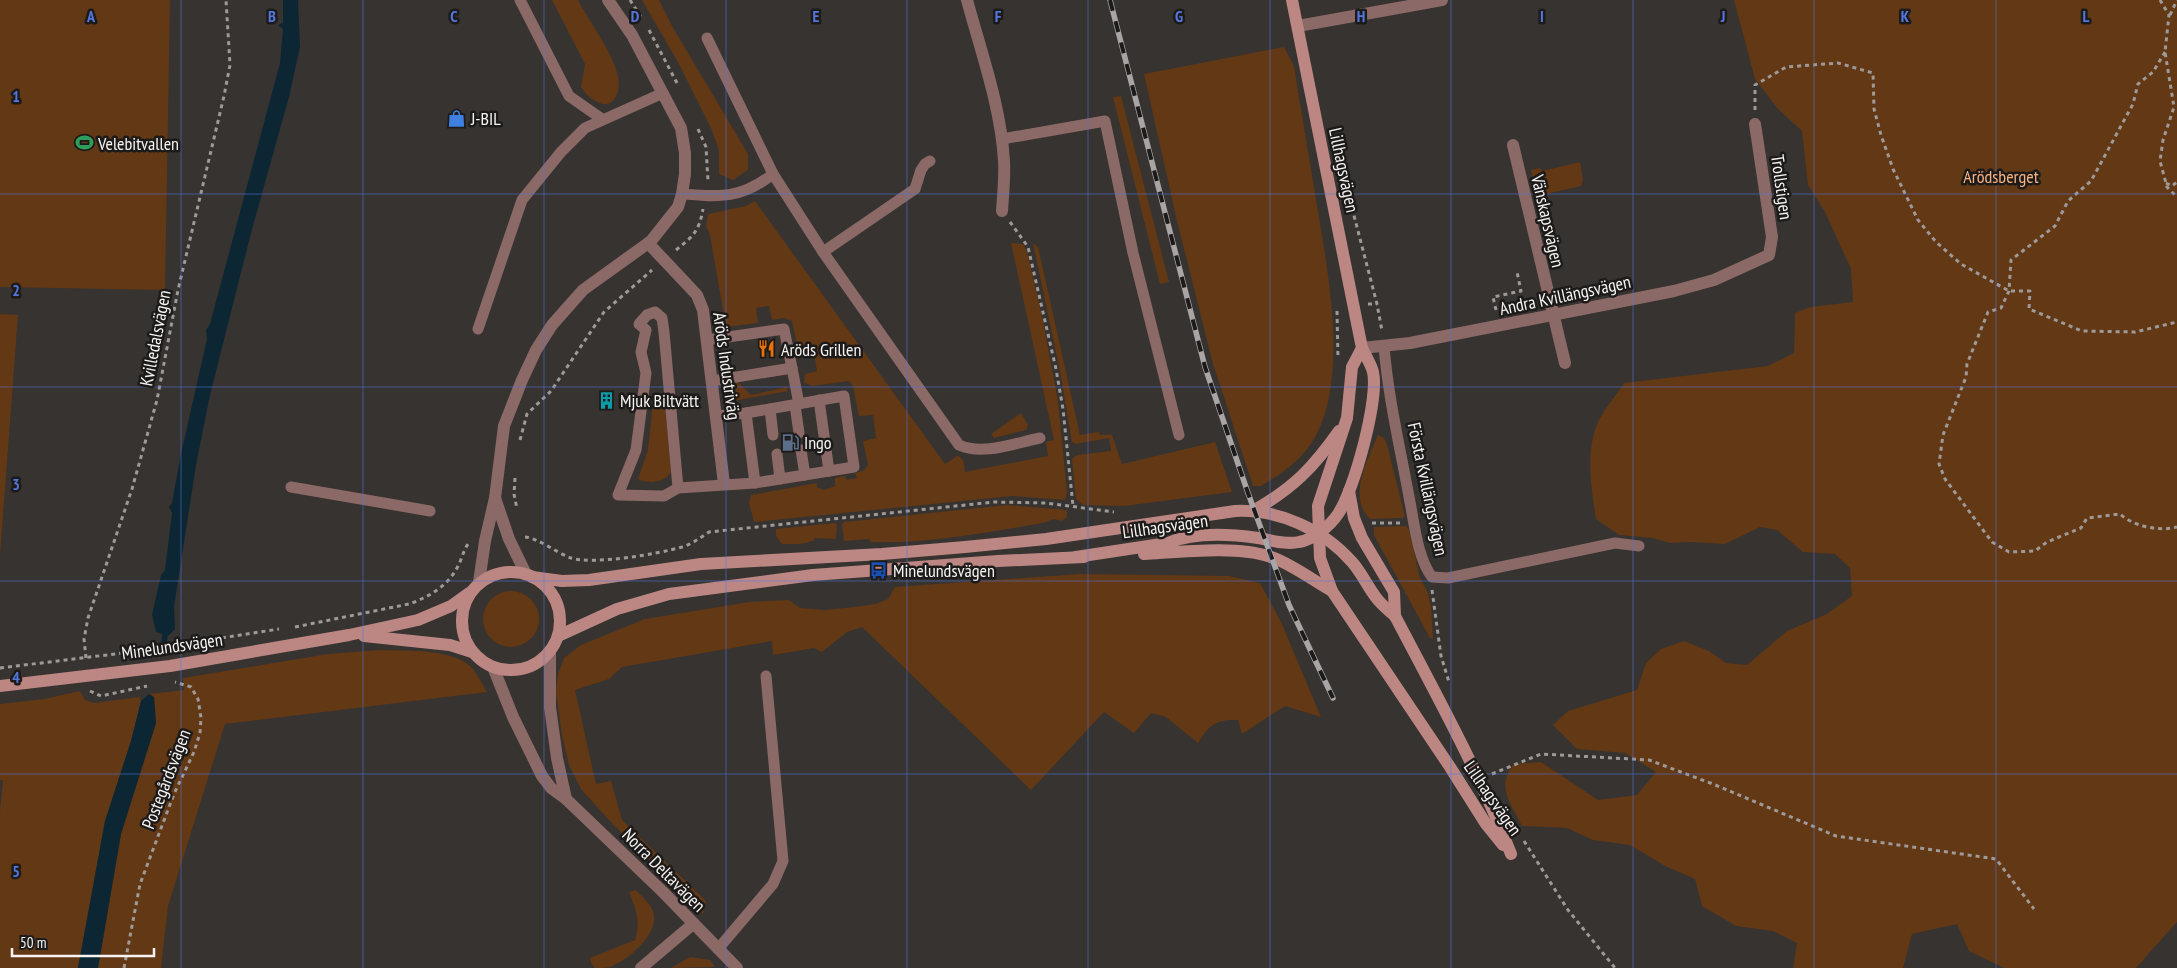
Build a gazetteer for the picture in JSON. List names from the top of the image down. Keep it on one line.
{"streets":{"main road":["Lillhagsvägen","Minelundsvägen"],"street":["Trollstigen","Vänskapsvägen","Andra Kvillängsvägen","Aröds Industriväg","Norra Deltavägen"],"lane":["Första Kvillängsvägen"],"path":["Kvilledalsvägen","Postegårdsvägen"]},"crossings":[["Lillhagsvägen","Andra Kvillängsvägen"],["Lillhagsvägen","Minelundsvägen"],["Trollstigen","Andra Kvillängsvägen"],["Vänskapsvägen","Andra Kvillängsvägen"],["Andra Kvillängsvägen","Första Kvillängsvägen"],["Kvilledalsvägen","Minelundsvägen"],["Minelundsvägen","Norra Deltavägen"]],"parks":["Arödsberget"],"places":{"shop":["J-BIL"],"sports":["Velebitvallen"],"restaurant":["Aröds Grillen"],"building":["Mjuk Biltvätt"],"fuel station":["Ingo"],"bus stop":["Minelundsvägen"]},"scale_bar":"50 m","grid":{"columns":["A","B","C","D","E","F","G","H","I","J","K","L"],"rows":["1","2","3","4","5"]}}
